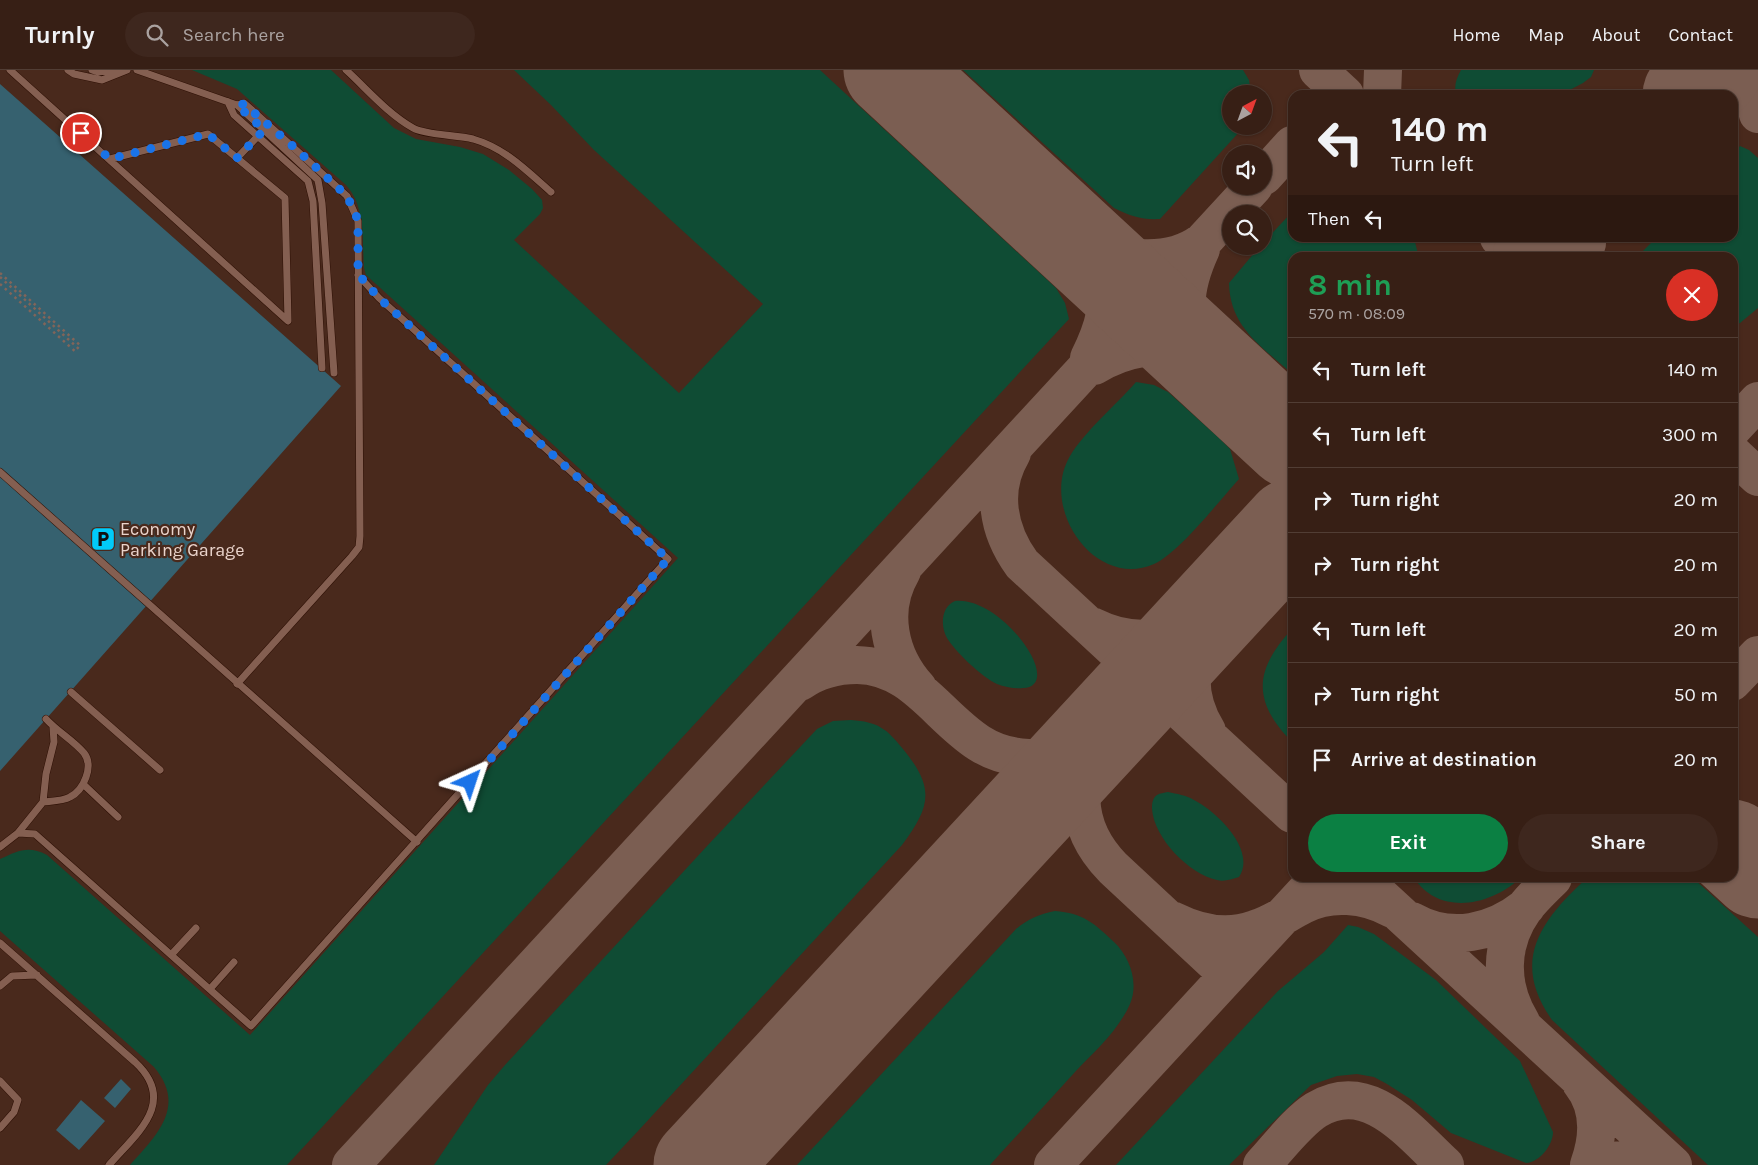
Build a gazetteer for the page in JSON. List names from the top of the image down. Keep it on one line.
{"places":{"parking":["Economy Parking Garage"]},"north":"top right","page":{"header":"Turnly","search":"Search here","nav":["Home","Map","About","Contact"],"turn":["140 m","Turn left"],"then":"Then","heading":["8 min","570 m · 08:09"],"list":[{"name":"Turn left","value":"140 m"},{"name":"Turn left","value":"300 m"},{"name":"Turn right","value":"20 m"},{"name":"Turn right","value":"20 m"},{"name":"Turn left","value":"20 m"},{"name":"Turn right","value":"50 m"},{"name":"Arrive at destination","value":"20 m"}],"buttons":["Exit","Share"]}}
